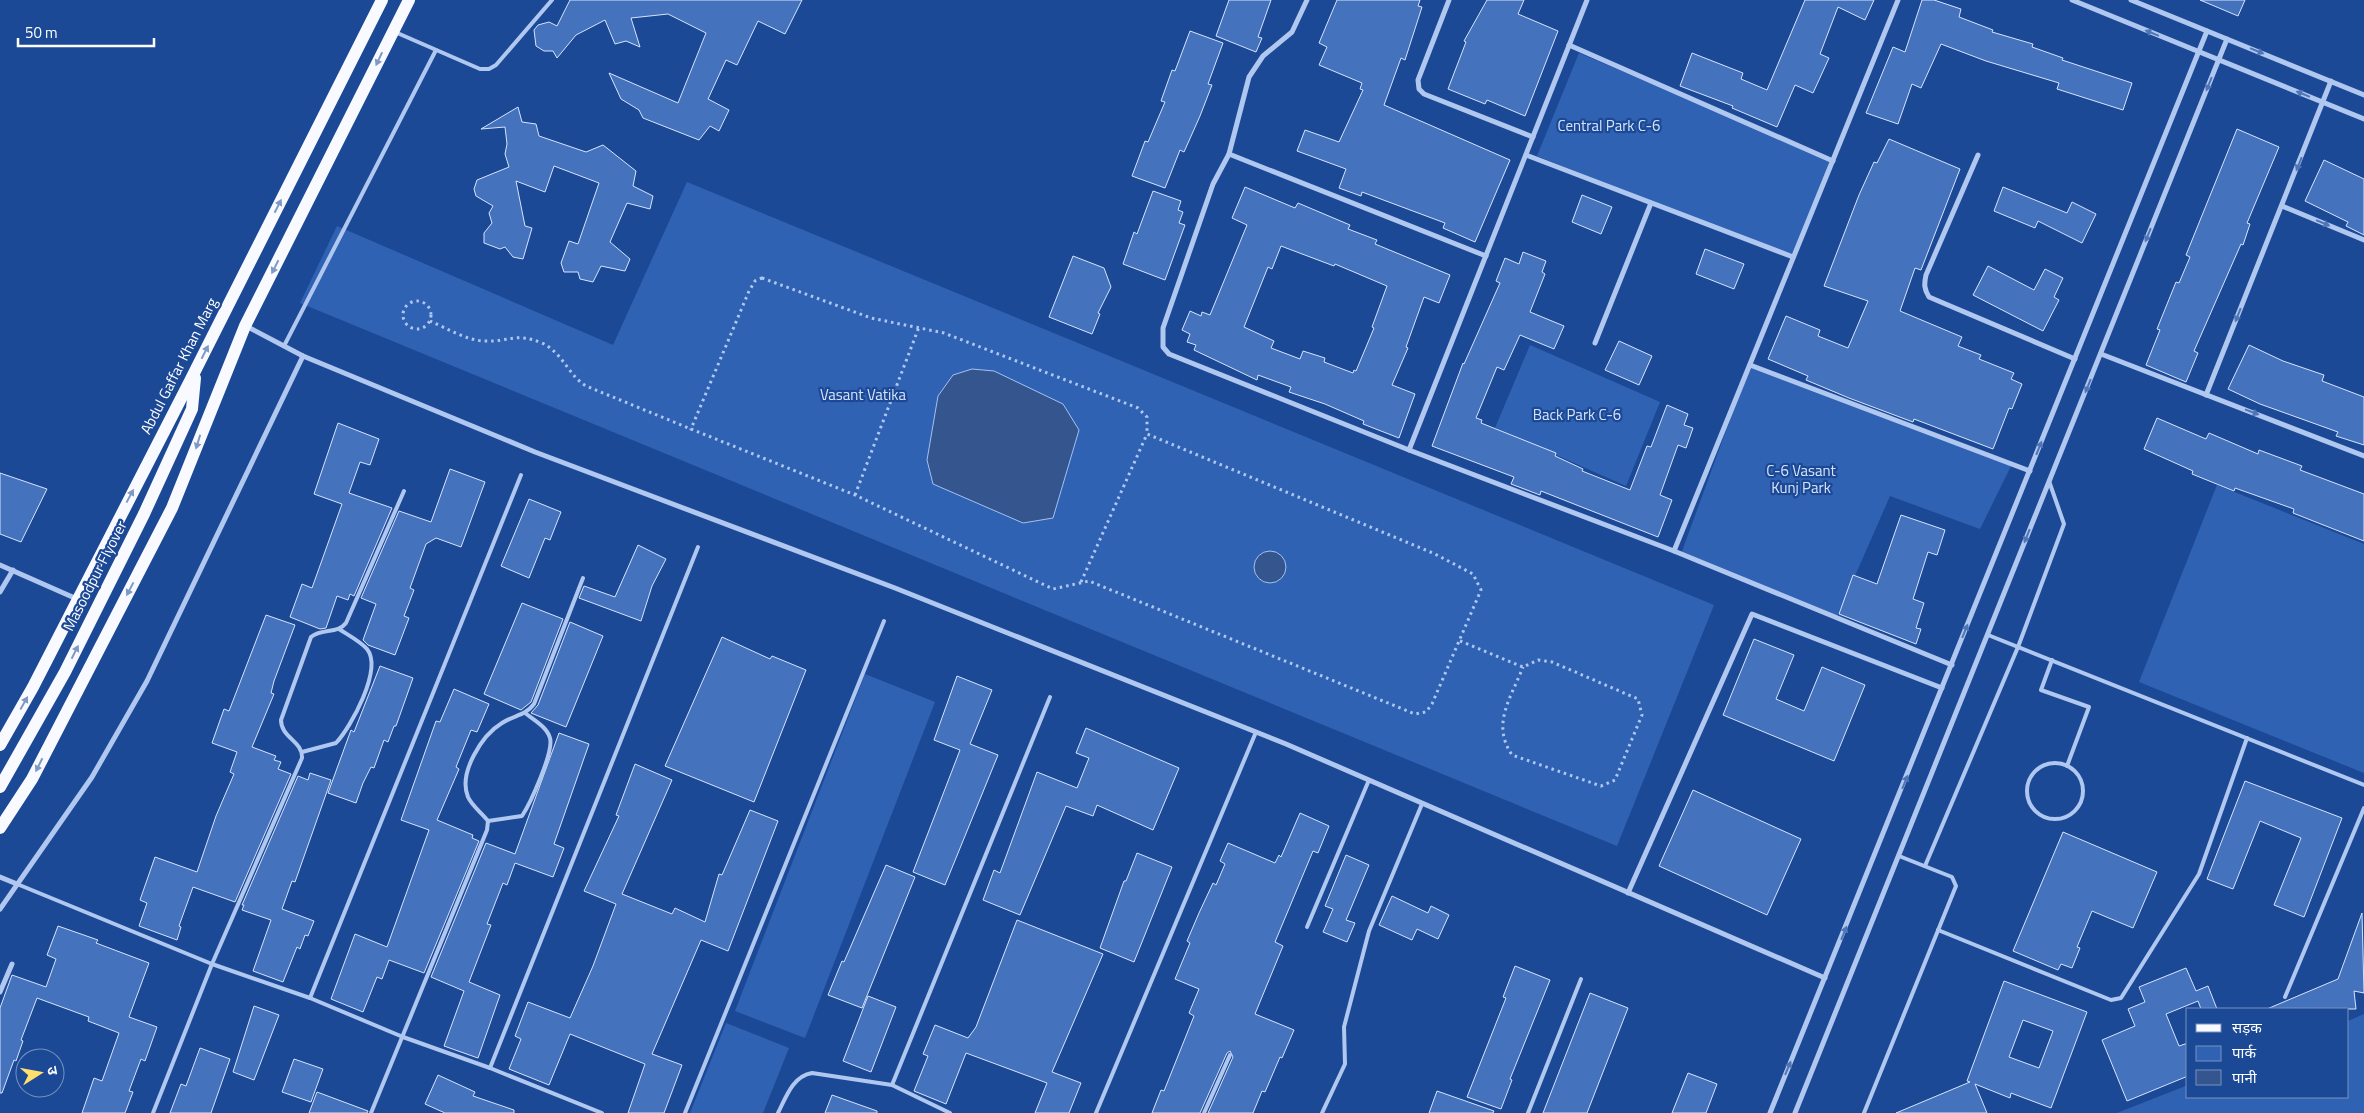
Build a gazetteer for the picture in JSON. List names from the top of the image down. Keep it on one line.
{"streets":{"main road":["Abdul Gaffar Khan Marg","Masoodpur Flyover"]},"crossings":[["Abdul Gaffar Khan Marg","Masoodpur Flyover"]],"parks":["Central Park C-6","Vasant Vatika","Back Park C-6","C-6 Vasant Kunj Park"],"legend":["सड़क","पार्क","पानी"],"scale_bar":"50 m","north":"right"}
